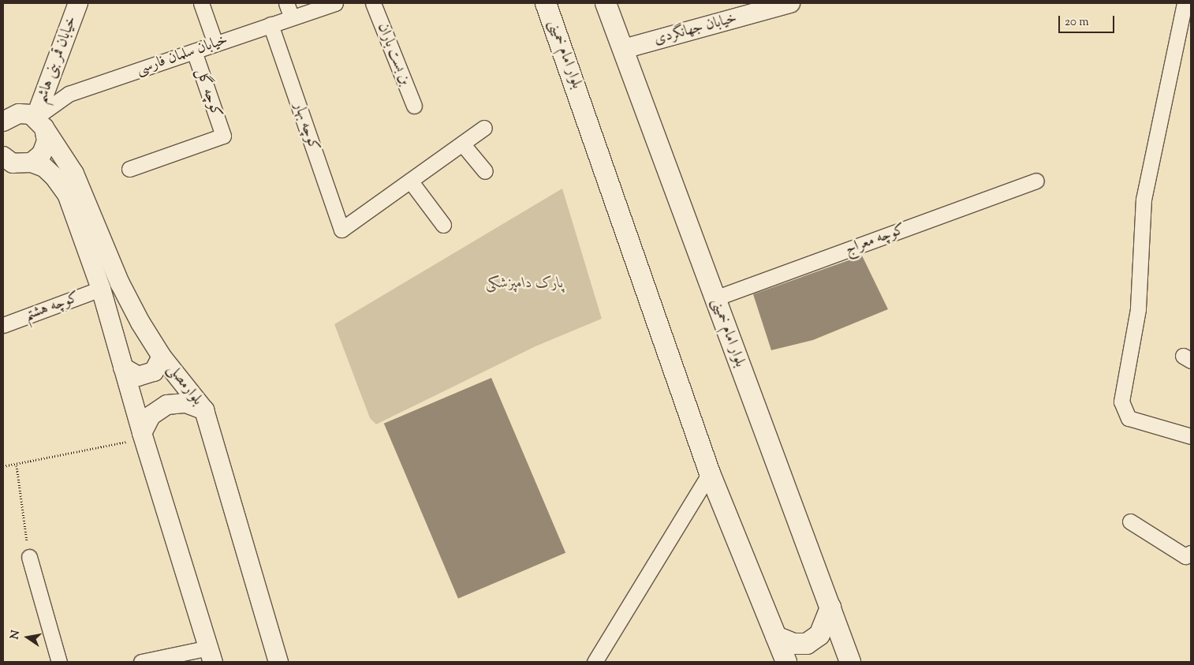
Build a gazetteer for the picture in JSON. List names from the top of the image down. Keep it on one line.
{"streets":{"main road":["بلوار امام خمینی"],"street":["خیابان جهانگردی","بن بست باران","خیابان سلمان فارسی","خیابان قمر بنی هاشم","کوچه گل","کوچه بهار","کوچه معراج","کوچه هشتم","بلوارمصلی"]},"crossings":[["خیابان جهانگردی","بلوار امام خمینی"],["بلوار امام خمینی","کوچه معراج"],["خیابان سلمان فارسی","خیابان قمر بنی هاشم"],["خیابان سلمان فارسی","کوچه گل"],["خیابان سلمان فارسی","کوچه بهار"],["خیابان سلمان فارسی","بلوارمصلی"],["خیابان قمر بنی هاشم","بلوارمصلی"]],"parks":["پارک دامپزشکی"],"scale_bar":"20 m","north":"left"}
